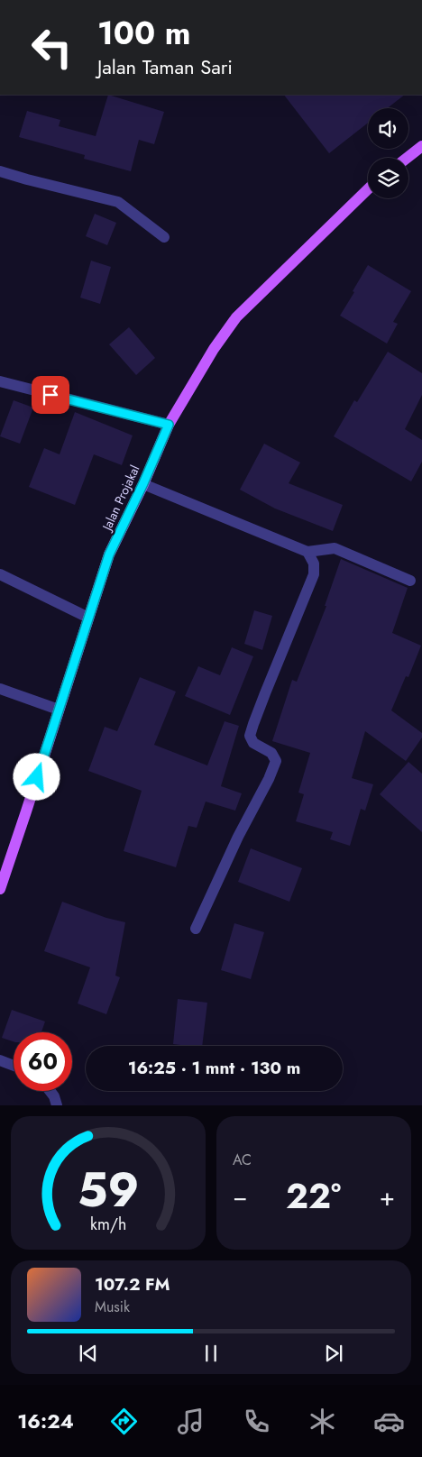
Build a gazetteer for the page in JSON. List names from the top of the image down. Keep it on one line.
{"streets":{"main road":["Jalan Projakal"]},"page":{"turn":["100 m","Jalan Taman Sari"],"limit":"60","trip":"16:25 · 1 mnt · 130 m","tile":"AC","heat":["−","22°","+"],"song":["107.2 FM","Musik"],"tabs":"16:24","gauge":["59","km/h"]}}
